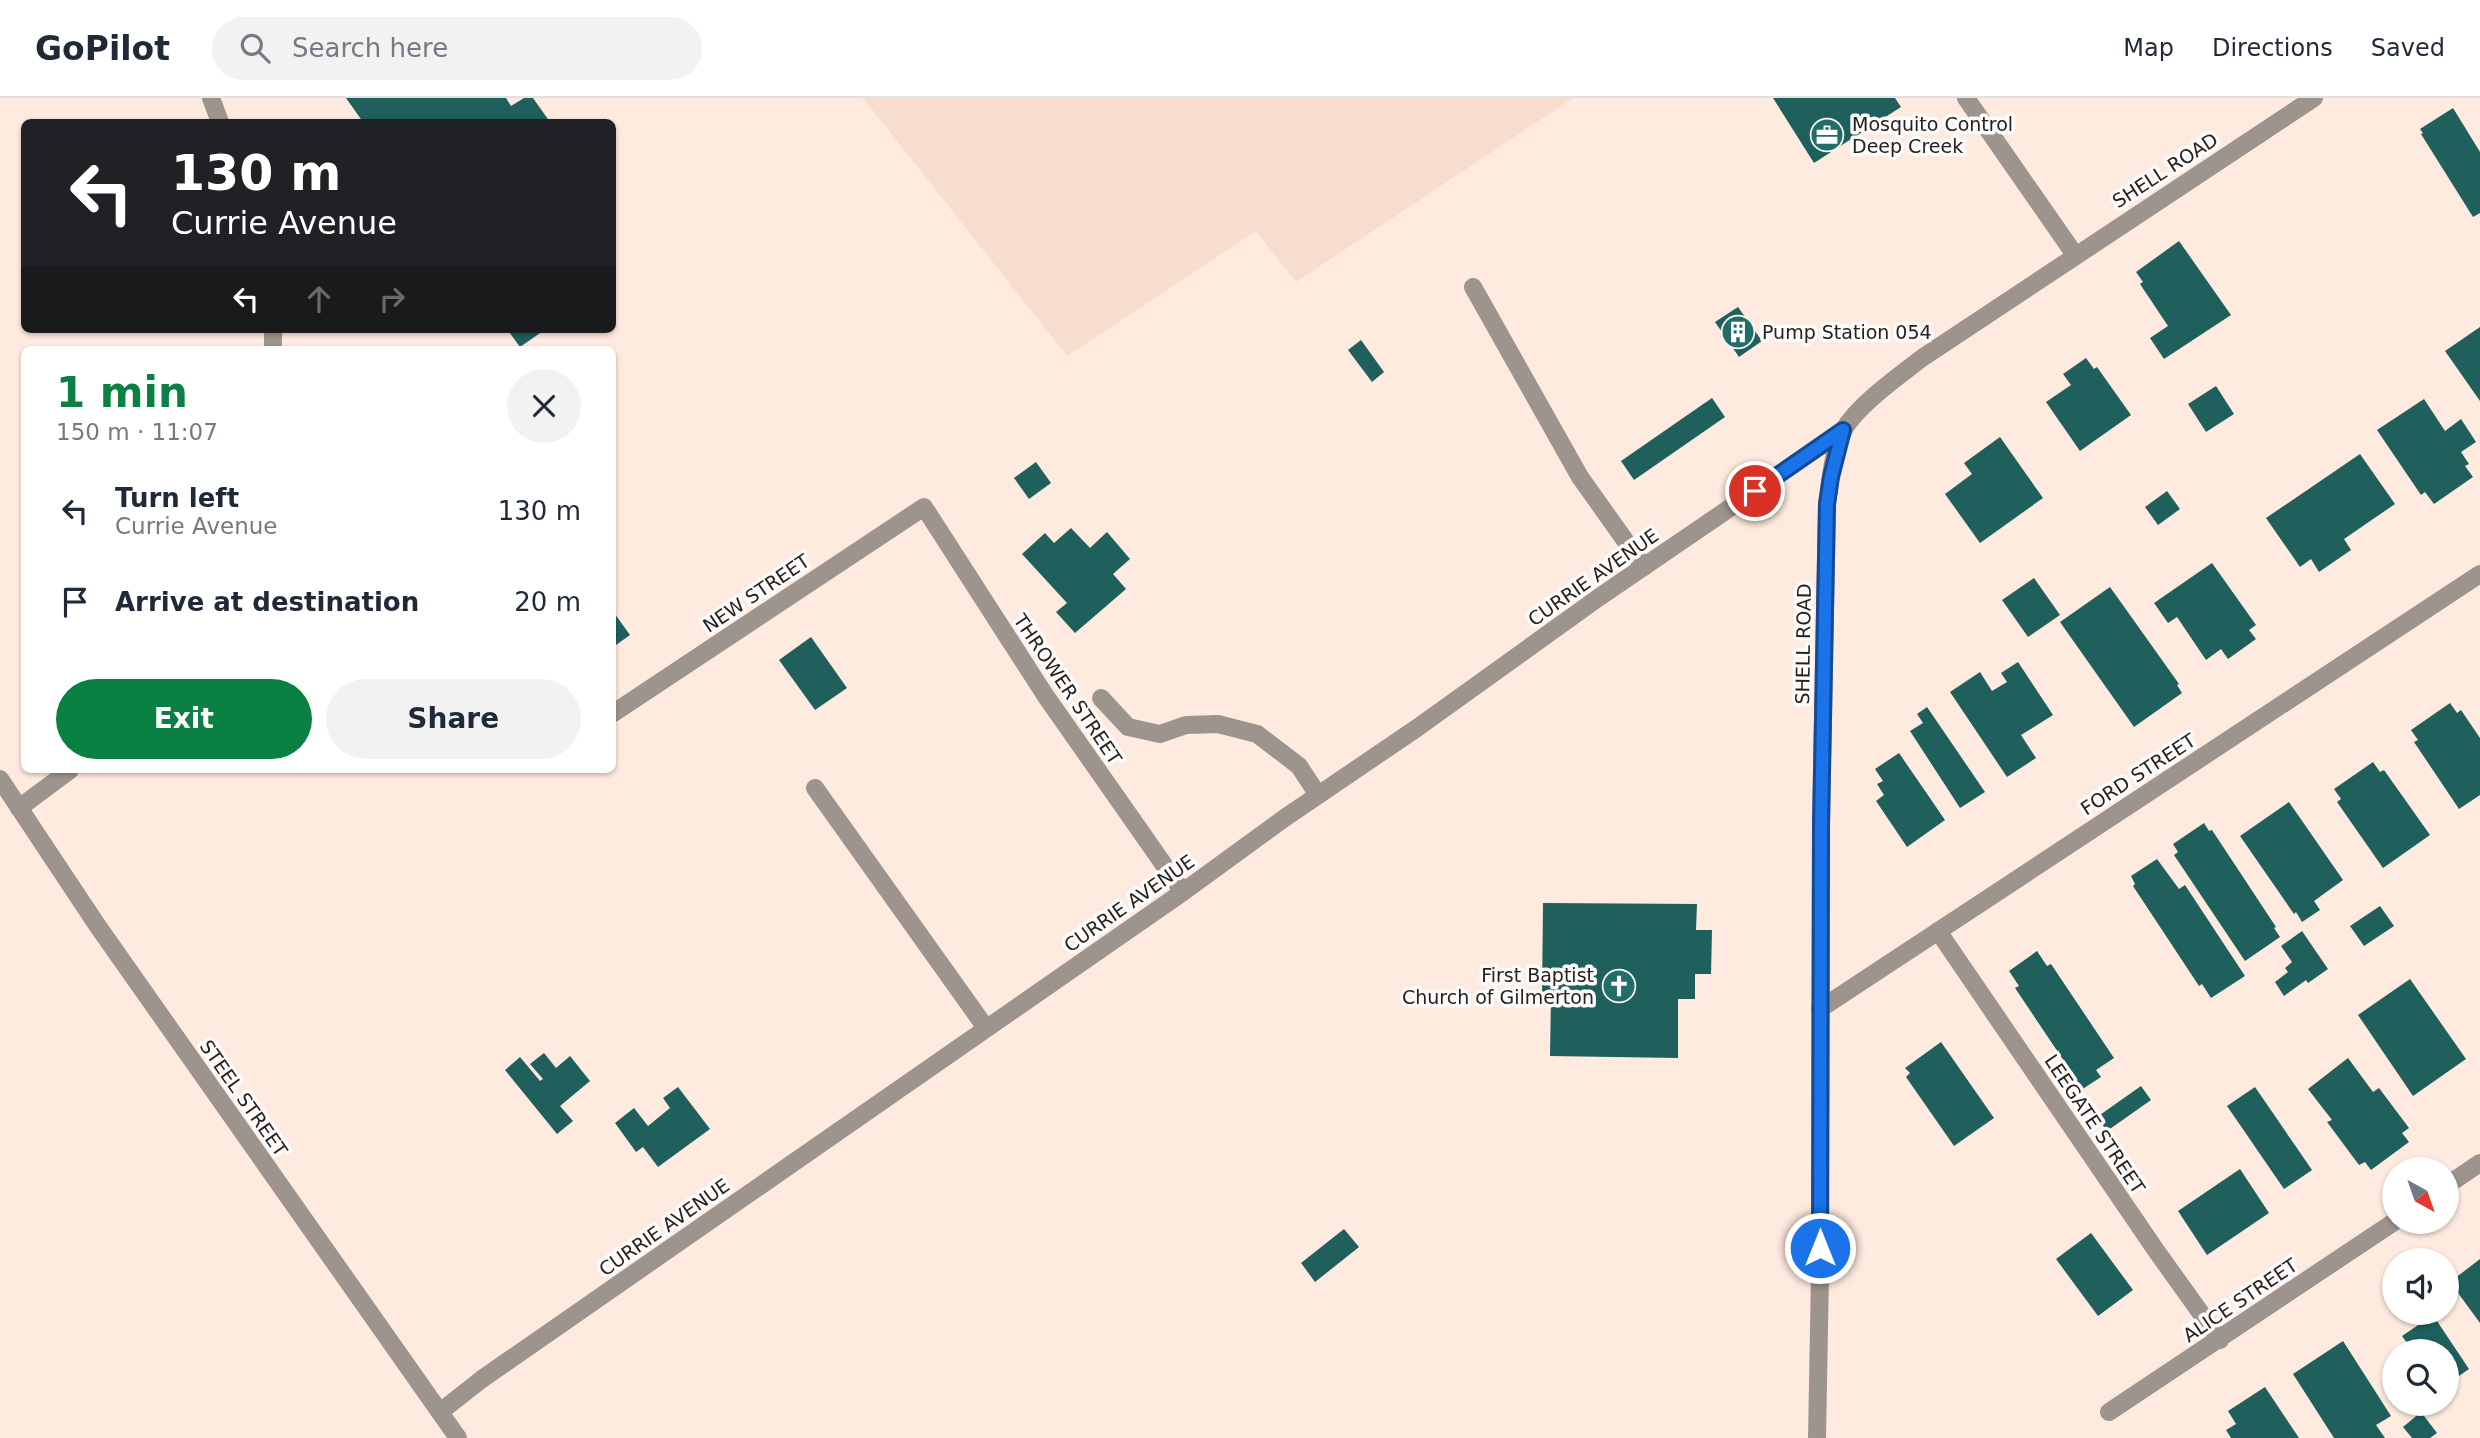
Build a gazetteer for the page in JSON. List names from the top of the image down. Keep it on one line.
{"streets":{"street":["SHELL ROAD","CURRIE AVENUE","NEW STREET","THROWER STREET","FORD STREET","STEEL STREET","LEEGATE STREET","ALICE STREET"]},"crossings":[["SHELL ROAD","CURRIE AVENUE"],["SHELL ROAD","FORD STREET"],["CURRIE AVENUE","THROWER STREET"],["CURRIE AVENUE","STEEL STREET"],["NEW STREET","THROWER STREET"],["FORD STREET","LEEGATE STREET"],["LEEGATE STREET","ALICE STREET"]],"places":{"office":["Mosquito Control Deep Creek"],"building":["Pump Station 054"],"church":["First Baptist Church of Gilmerton"]},"north":"bottom right","page":{"header":"GoPilot","search":"Search here","nav":["Map","Directions","Saved"],"turn":["130 m","Currie Avenue"],"heading":["1 min","150 m · 11:07"],"list":[{"name":"Turn left","note":"Currie Avenue","value":"130 m"},{"name":"Arrive at destination","value":"20 m"}],"buttons":["Exit","Share"]}}
